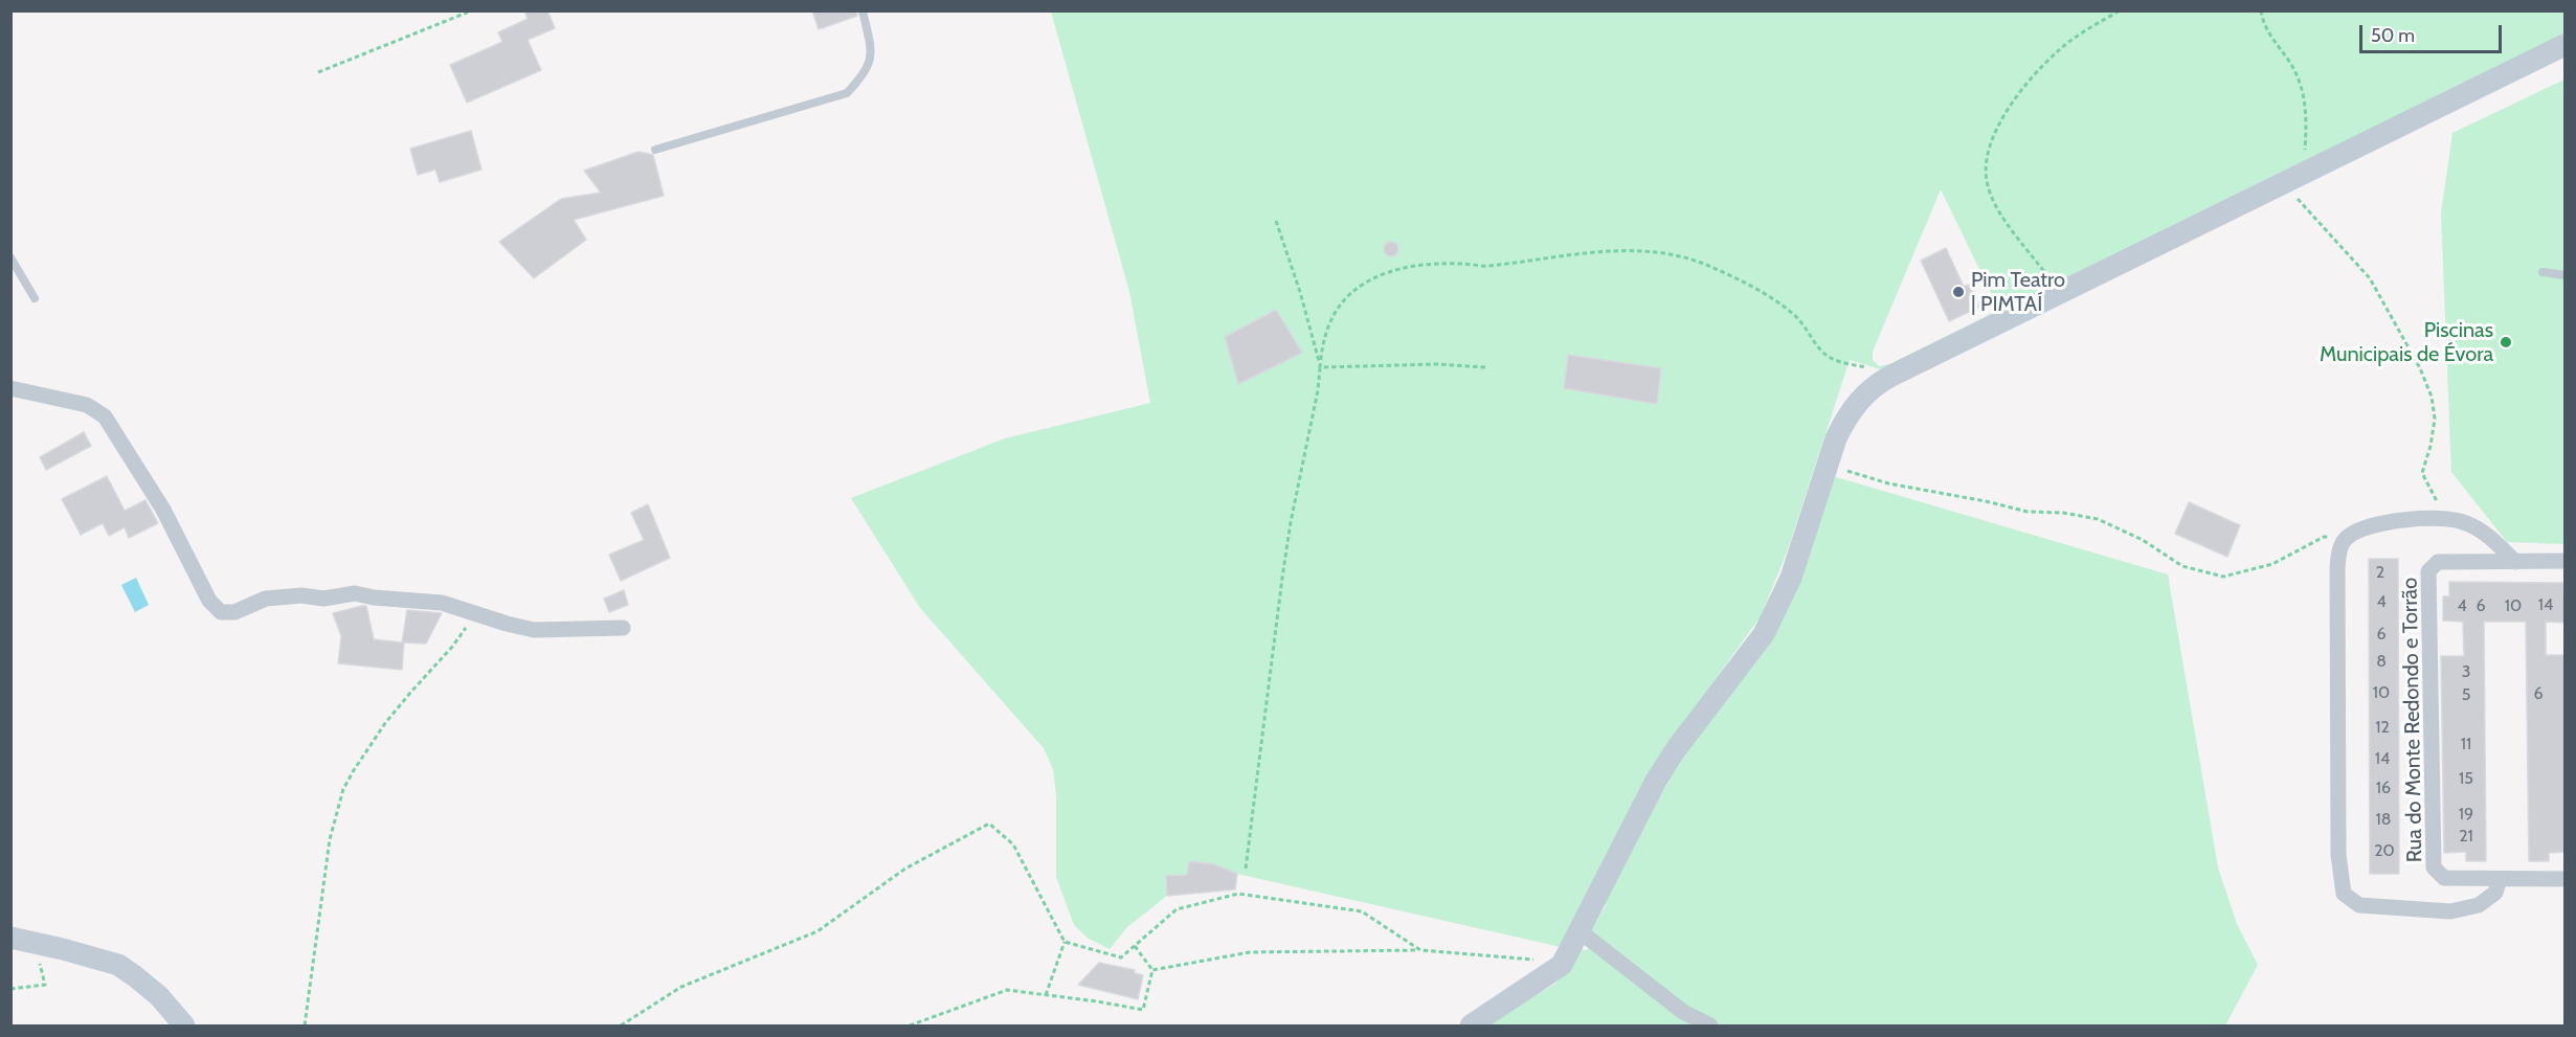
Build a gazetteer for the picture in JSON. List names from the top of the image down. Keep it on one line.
{"streets":{"street":["Rua do Monte Redondo e Torrão"]},"places":["Pim Teatro | PIMTAÍ","Piscinas Municipais de Évora"],"house_numbers":["2","4","14","4","6","10","6","8","3","10","6","5","12","11","14","15","16","19","18","21","20"],"scale_bar":"50 m"}
